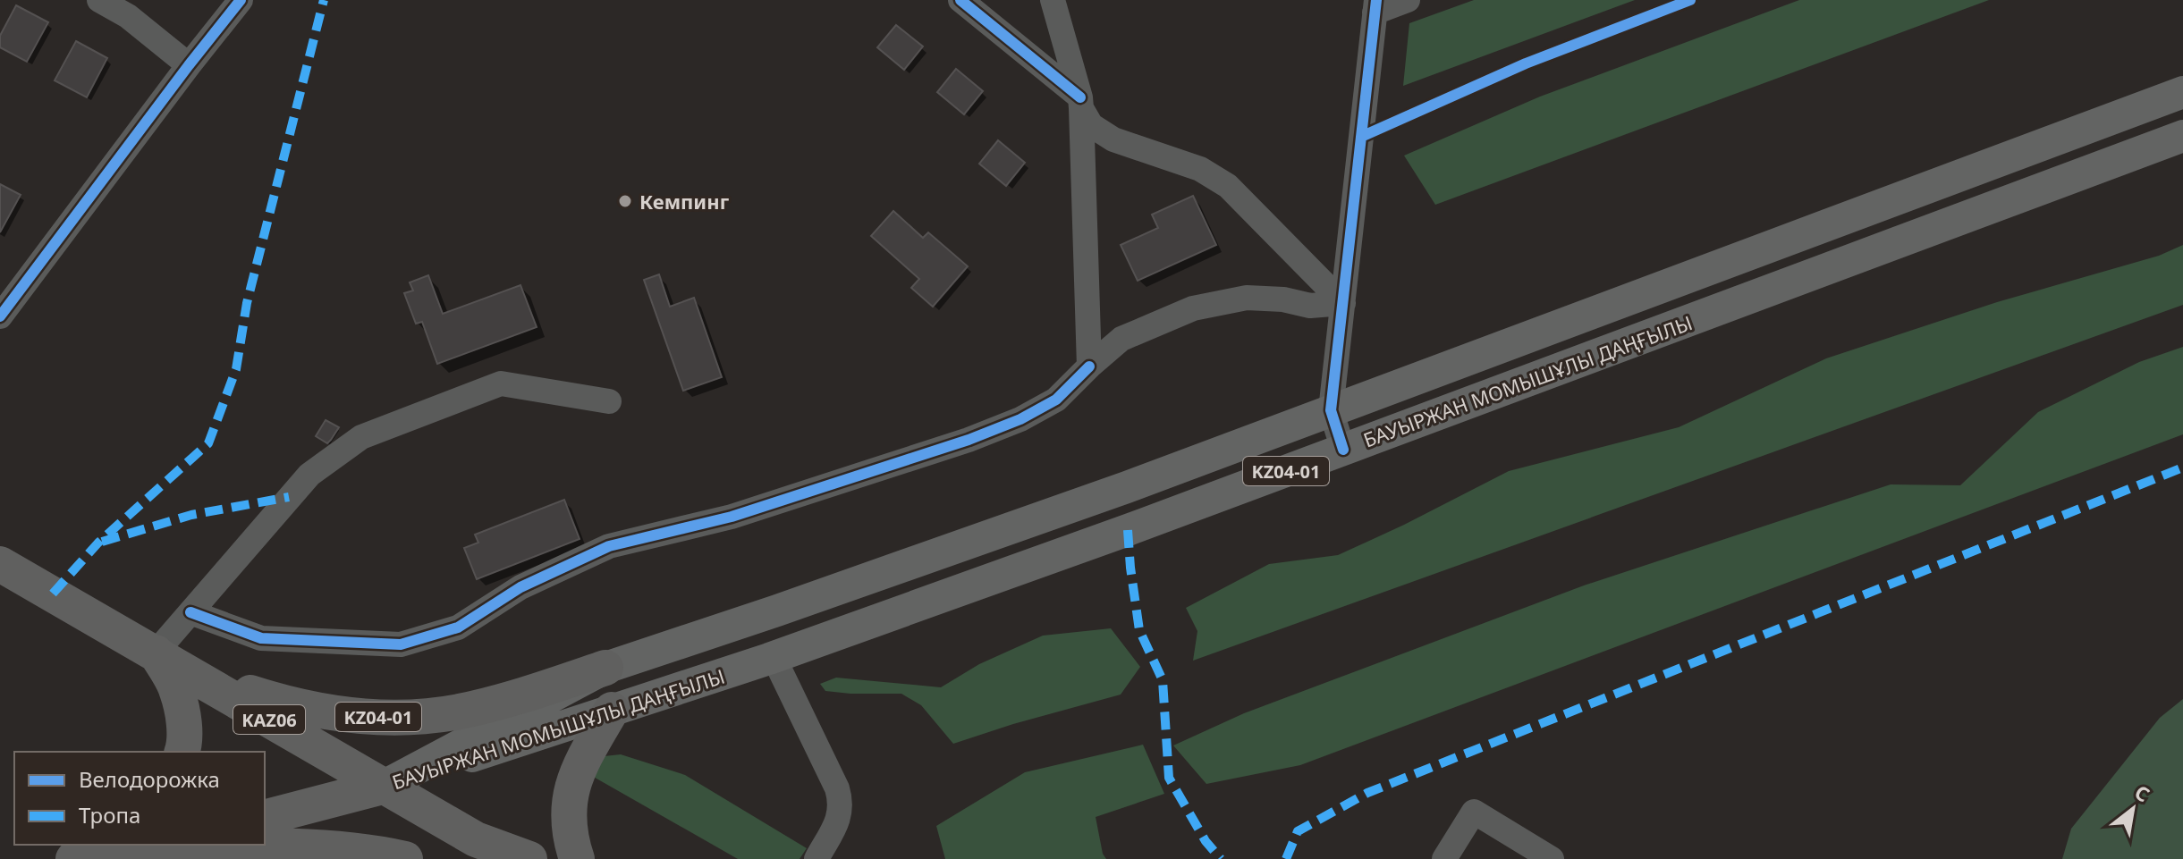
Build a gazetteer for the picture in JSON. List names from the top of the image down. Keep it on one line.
{"streets":{"highway":["KZ04-01","KАZ06"],"main road":["БАУЫРЖАН МОМЫШҰЛЫ ДАҢҒЫЛЫ"]},"crossings":[["БАУЫРЖАН МОМЫШҰЛЫ ДАҢҒЫЛЫ","KZ04-01"],["БАУЫРЖАН МОМЫШҰЛЫ ДАҢҒЫЛЫ","KАZ06"],["KZ04-01","KАZ06"]],"places":["Кемпинг"],"legend":["Велодорожка","Тропа"],"north":"top right"}
